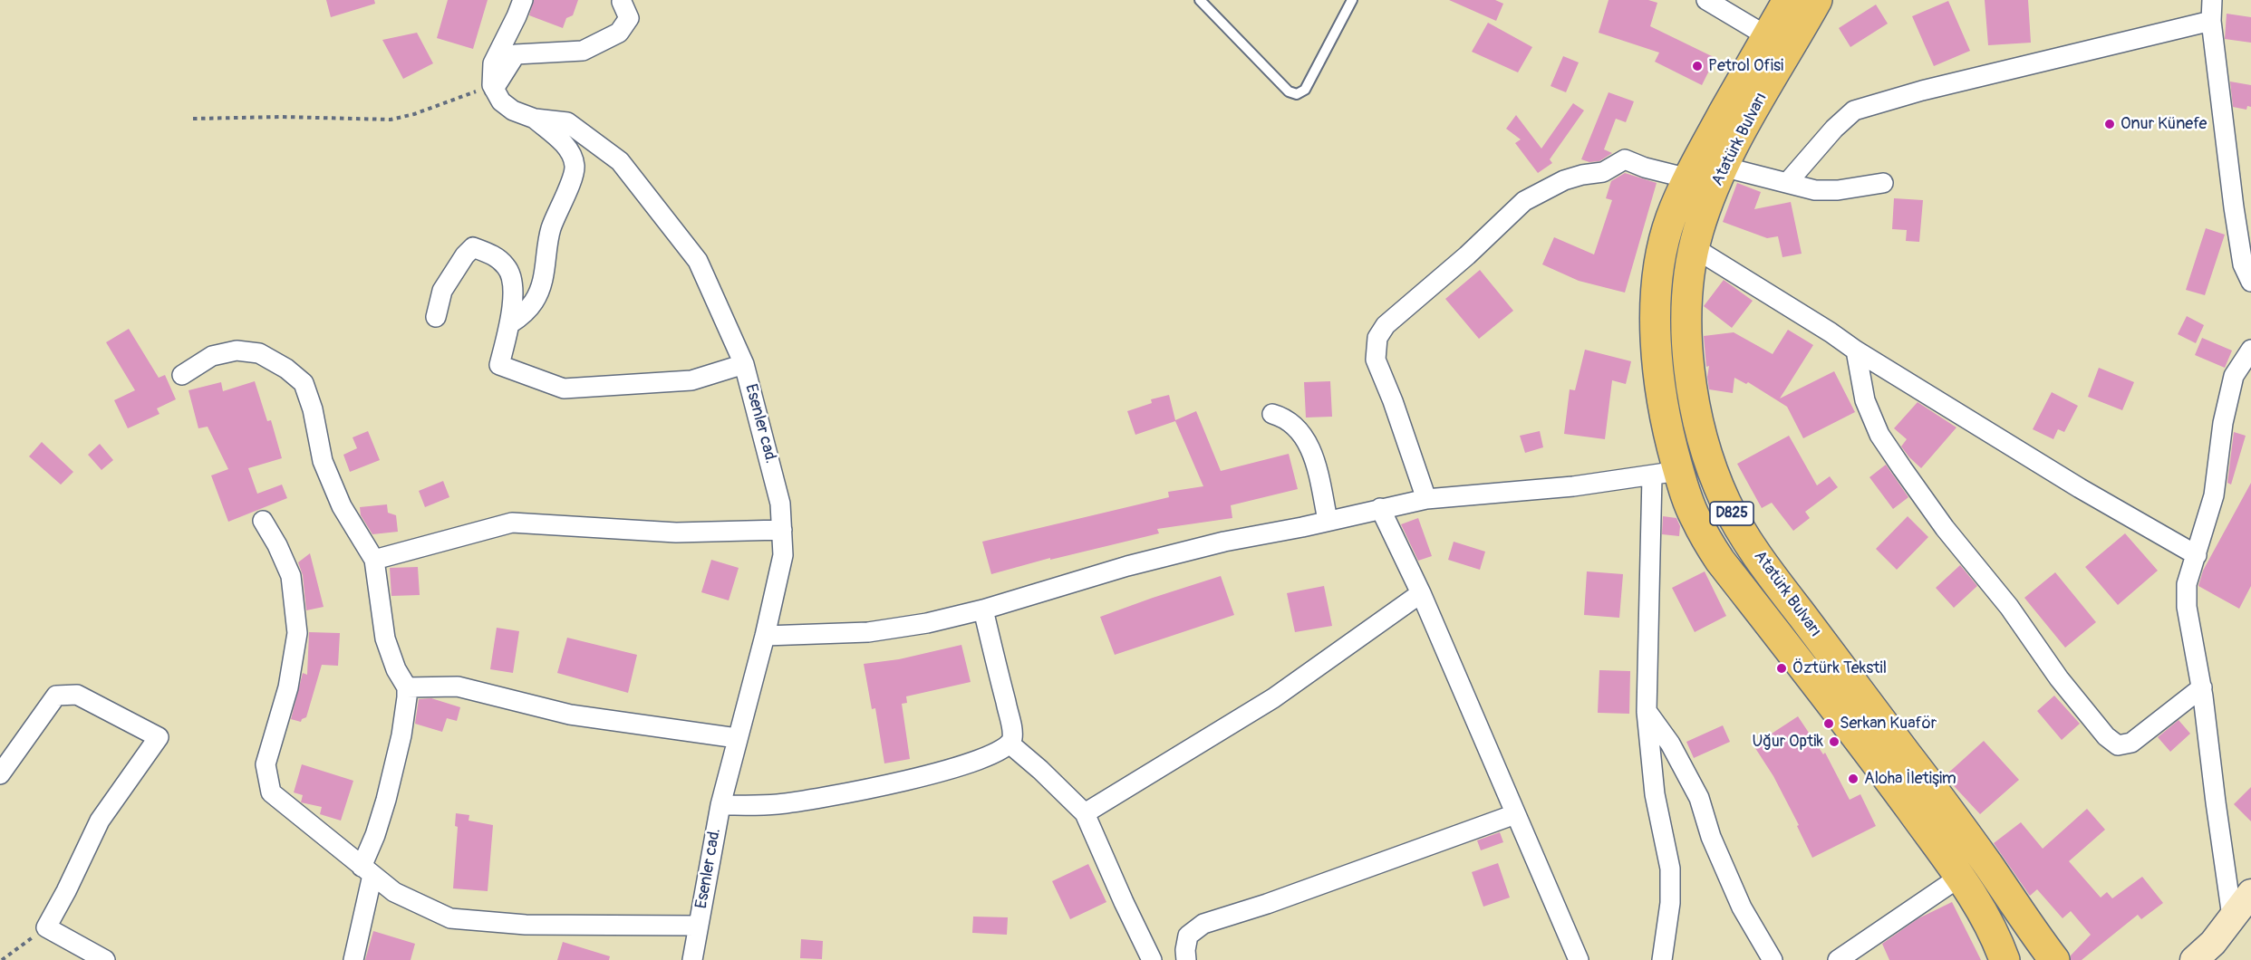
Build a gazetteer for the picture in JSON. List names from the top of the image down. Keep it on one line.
{"streets":{"highway":["Atatürk Bulvarı","D825"],"street":["Esenler cad."]},"places":["Petrol Ofisi","Onur Künefe","Öztürk Tekstil","Serkan Kuaför","Uğur Optik","Aloha İletişim"]}
